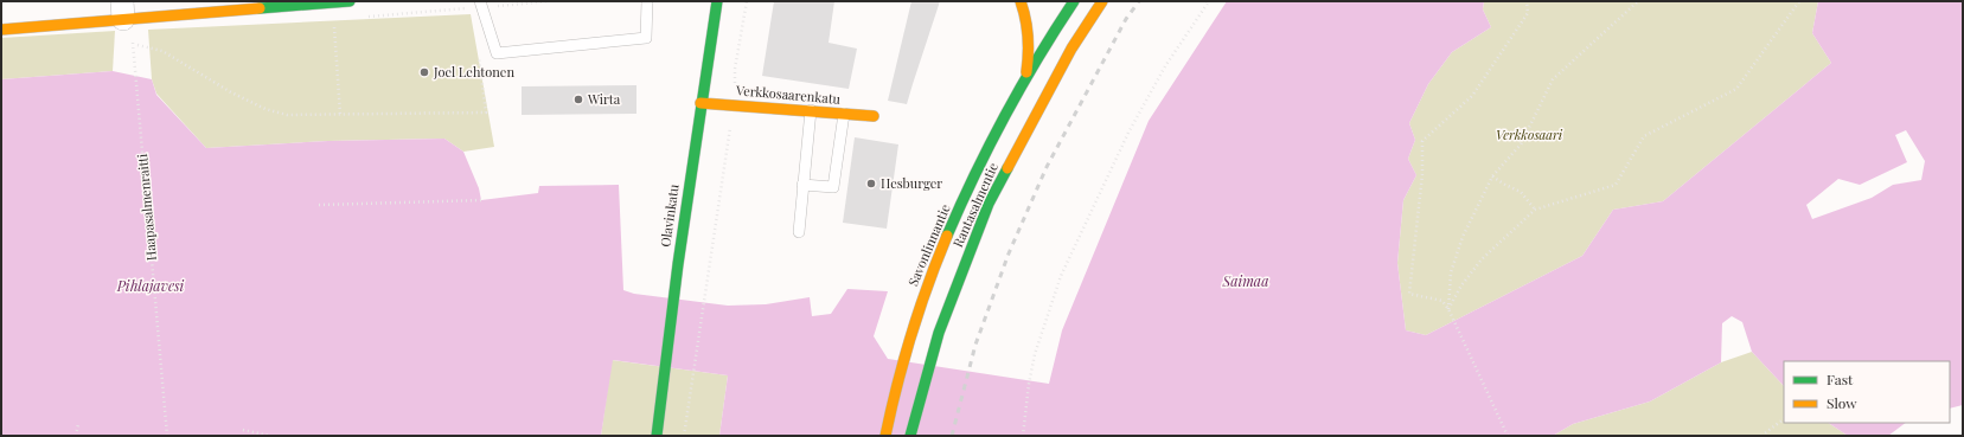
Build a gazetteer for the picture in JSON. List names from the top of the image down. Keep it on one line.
{"streets":{"main road":["Verkkosaarenkatu","Rantasalmentie","Olavinkatu","Savonlinnantie"],"path":["Haapasalmenraitti"]},"crossings":[["Verkkosaarenkatu","Olavinkatu"]],"water":["Saimaa","Pihlajavesi"],"parks":["Verkkosaari"],"places":["Joel Lehtonen","Wirta","Hesburger"],"legend":["Fast","Slow"]}
